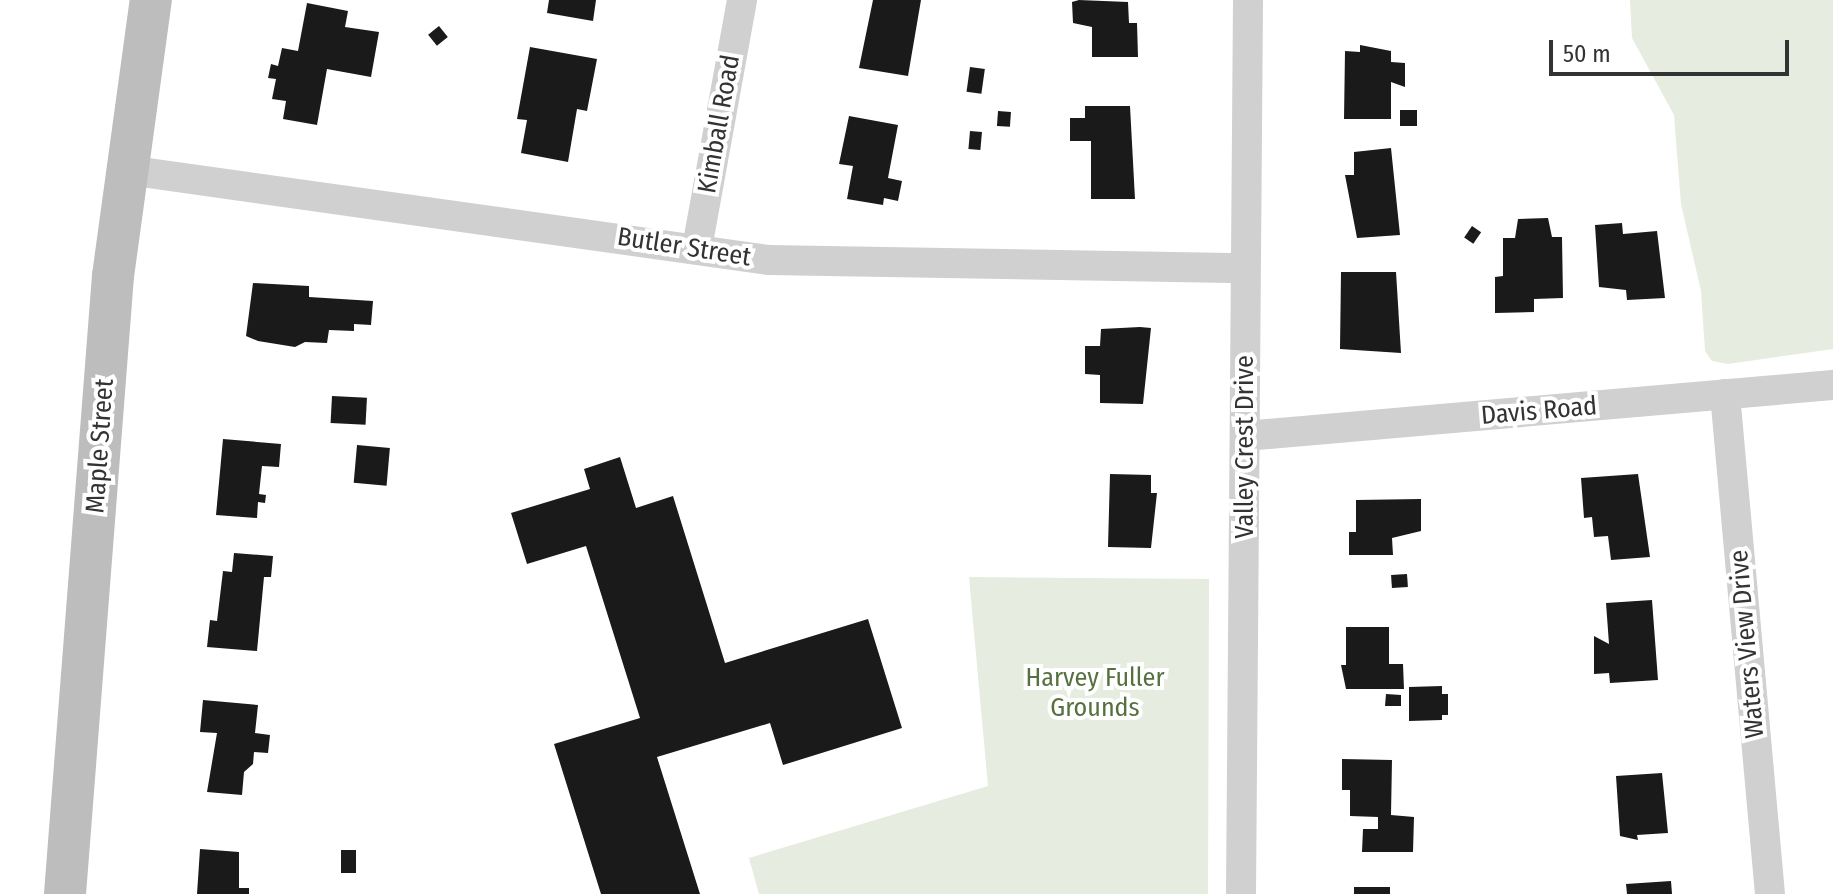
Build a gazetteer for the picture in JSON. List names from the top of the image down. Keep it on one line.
{"streets":{"main road":["Maple Street"],"street":["Kimball Road","Butler Street","Davis Road","Valley Crest Drive","Waters View Drive"]},"crossings":[["Kimball Road","Butler Street"],["Butler Street","Maple Street"],["Butler Street","Valley Crest Drive"],["Davis Road","Valley Crest Drive"],["Davis Road","Waters View Drive"]],"parks":["Harvey Fuller Grounds"],"scale_bar":"50 m"}
